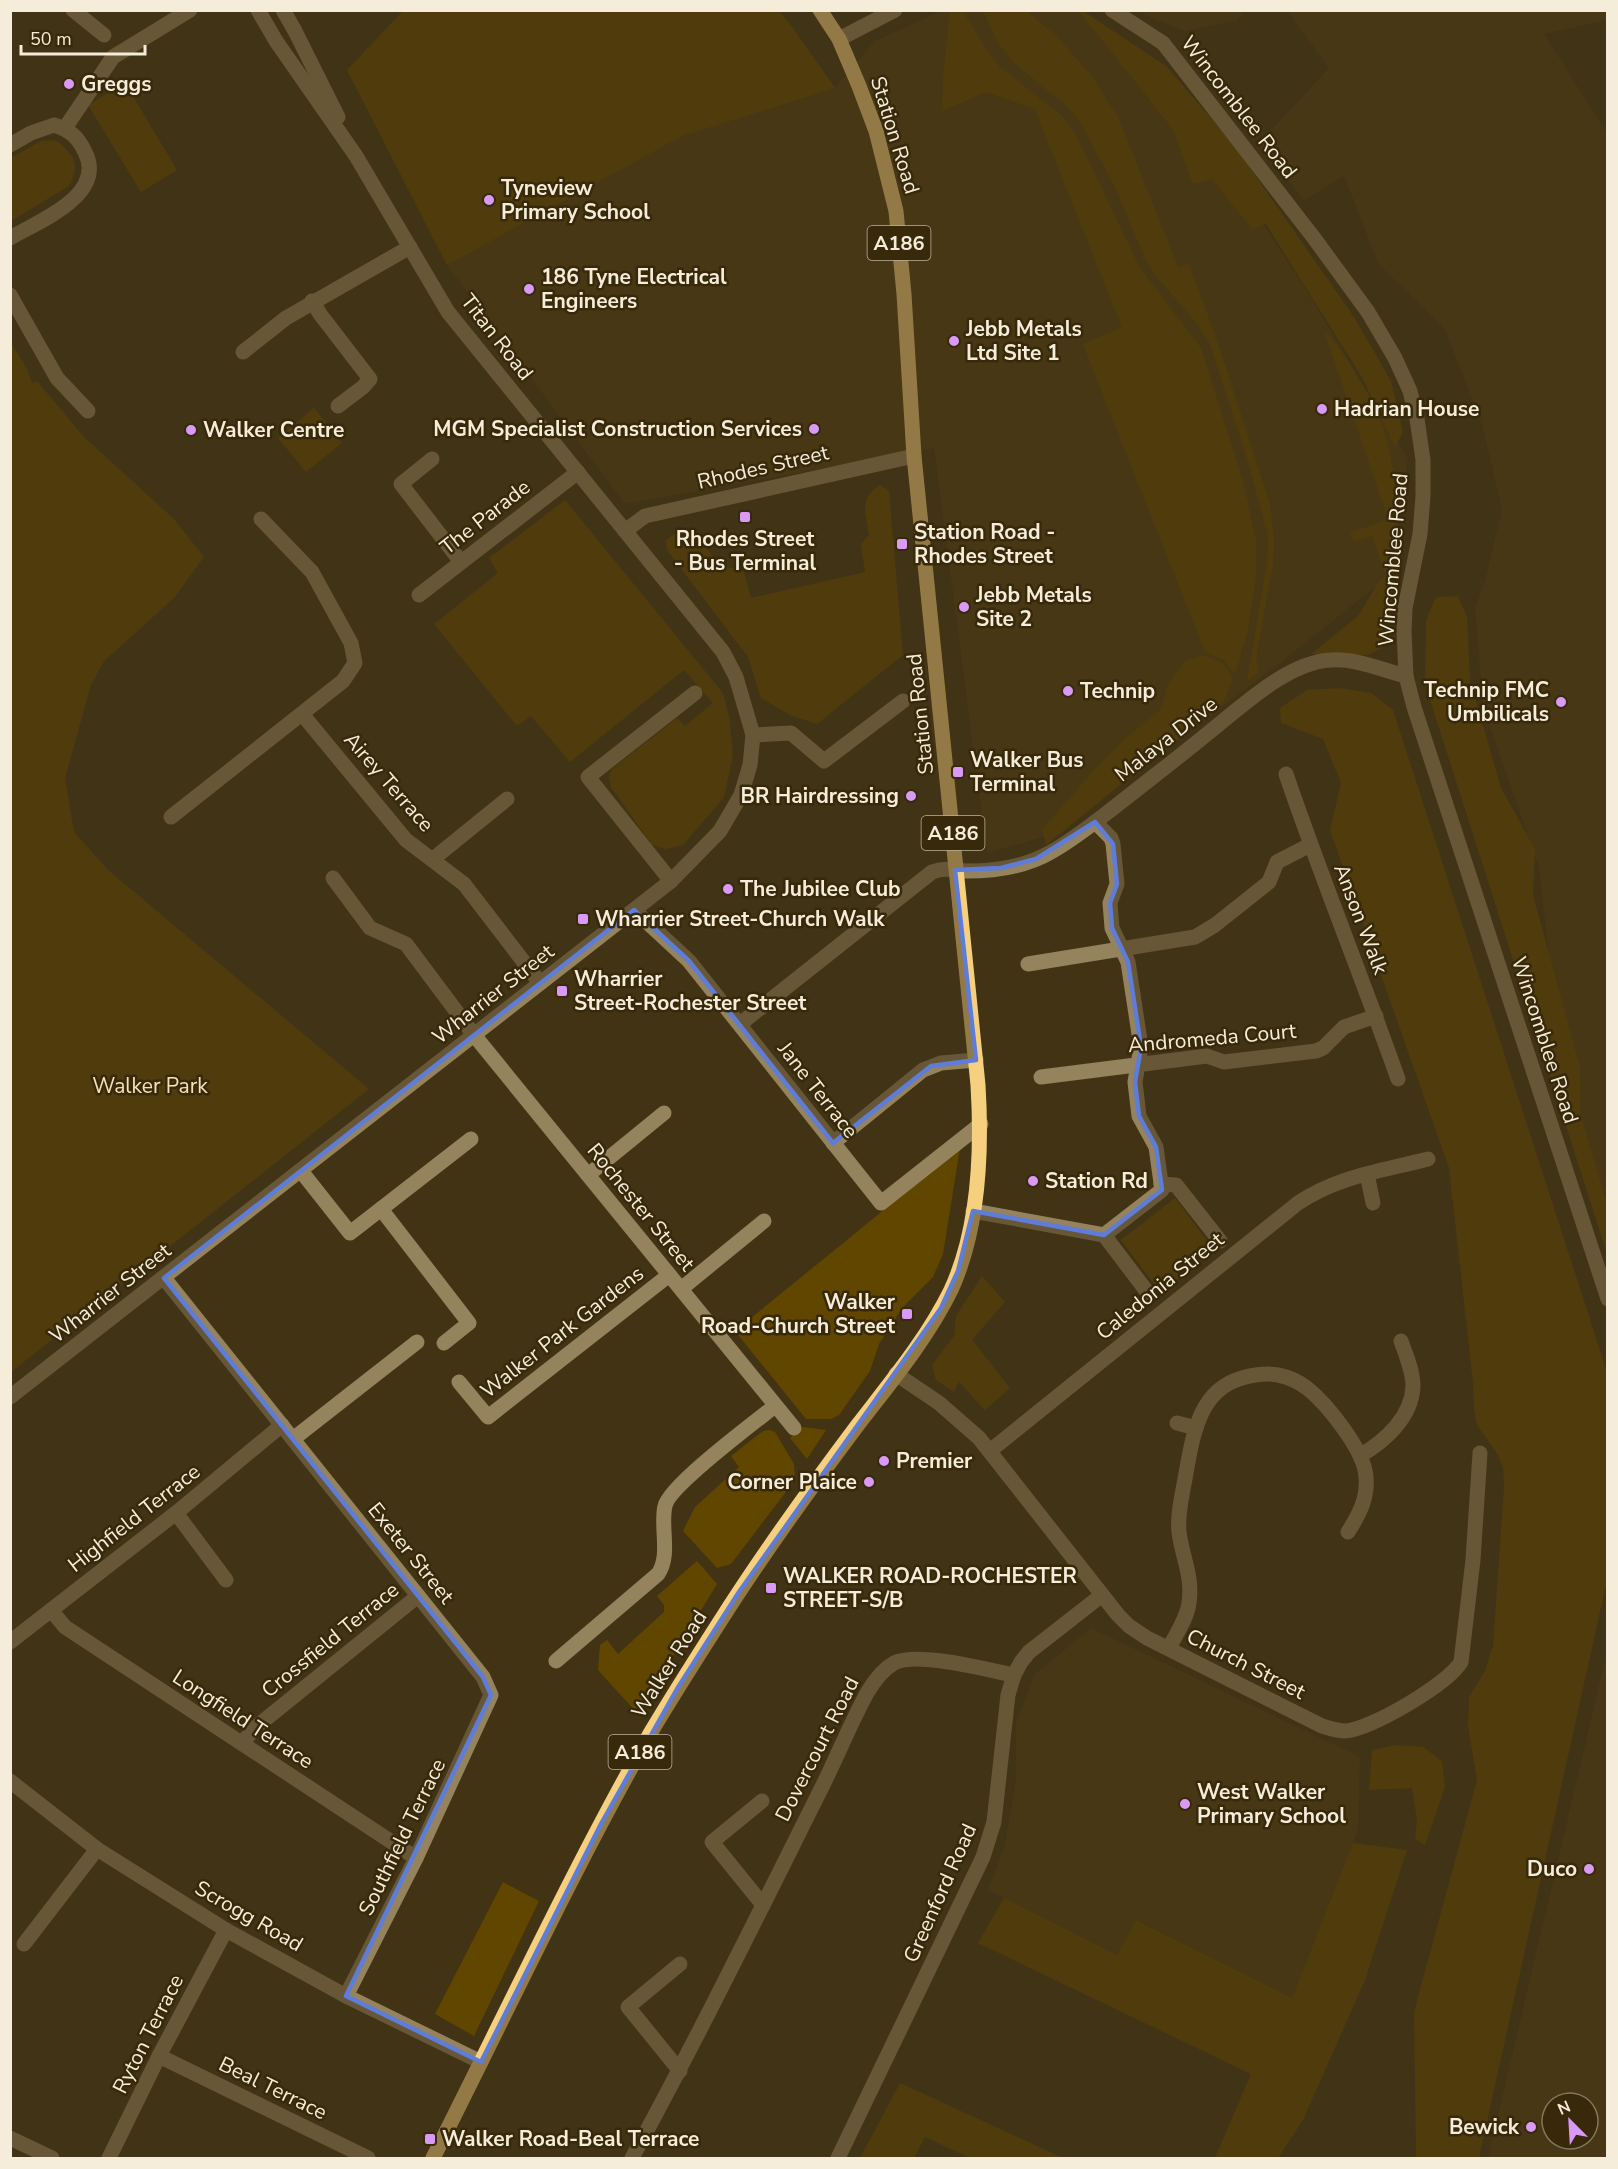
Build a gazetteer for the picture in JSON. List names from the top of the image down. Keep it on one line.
{"streets":{"main road":["Station Road","A186","Walker Road"],"street":["Wincomblee Road","Titan Road","Rhodes Street","The Parade","Malaya Drive","Airey Terrace","Anson Walk","Wharrier Street","Andromeda Court","Jane Terrace","Rochester Street","Caledonia Street","Walker Park Gardens","Highfield Terrace","Exeter Street","Crossfield Terrace","Church Street","Longfield Terrace","Dovercourt Road","Southfield Terrace","Greenford Road","Scrogg Road","Ryton Terrace","Beal Terrace"]},"crossings":[["Wincomblee Road","Malaya Drive"],["Station Road","A186"],["Station Road","Rhodes Street"],["Station Road","Malaya Drive"],["Station Road","Jane Terrace"],["Station Road","Walker Road"],["Station Road","Church Street"],["Titan Road","Rhodes Street"],["Titan Road","The Parade"],["Titan Road","Wharrier Street"],["Rhodes Street","Wharrier Street"],["Malaya Drive","Jane Terrace"],["Airey Terrace","Wharrier Street"],["Anson Walk","Andromeda Court"],["Wharrier Street","Jane Terrace"],["Wharrier Street","Rochester Street"],["Wharrier Street","Exeter Street"],["Rochester Street","Walker Park Gardens"],["Caledonia Street","Church Street"],["Highfield Terrace","Exeter Street"],["Highfield Terrace","Longfield Terrace"],["Exeter Street","Crossfield Terrace"],["Exeter Street","Southfield Terrace"],["Crossfield Terrace","Longfield Terrace"],["Walker Road","Church Street"],["Walker Road","Scrogg Road"],["Church Street","Greenford Road"],["Longfield Terrace","Southfield Terrace"],["Dovercourt Road","Greenford Road"],["Southfield Terrace","Scrogg Road"],["Scrogg Road","Ryton Terrace"],["Ryton Terrace","Beal Terrace"]],"parks":["Walker Park"],"places":{"other":["Greggs","Tyneview Primary School","186 Tyne Electrical Engineers","Jebb Metals Ltd Site 1","Hadrian House","MGM Specialist Construction Services","Walker Centre","Jebb Metals Site 2","Technip","Technip FMC Umbilicals","BR Hairdressing","The Jubilee Club","Station Rd","Premier","Corner Plaice","West Walker Primary School","Duco","Bewick"],"transit":["Rhodes Street - Bus Terminal","Station Road - Rhodes Street","Walker Bus Terminal","Wharrier Street-Church Walk","Wharrier Street-Rochester Street","Walker Road-Church Street","WALKER ROAD-ROCHESTER STREET-S/B","Walker Road-Beal Terrace"]},"scale_bar":"50 m","north":"top left"}
